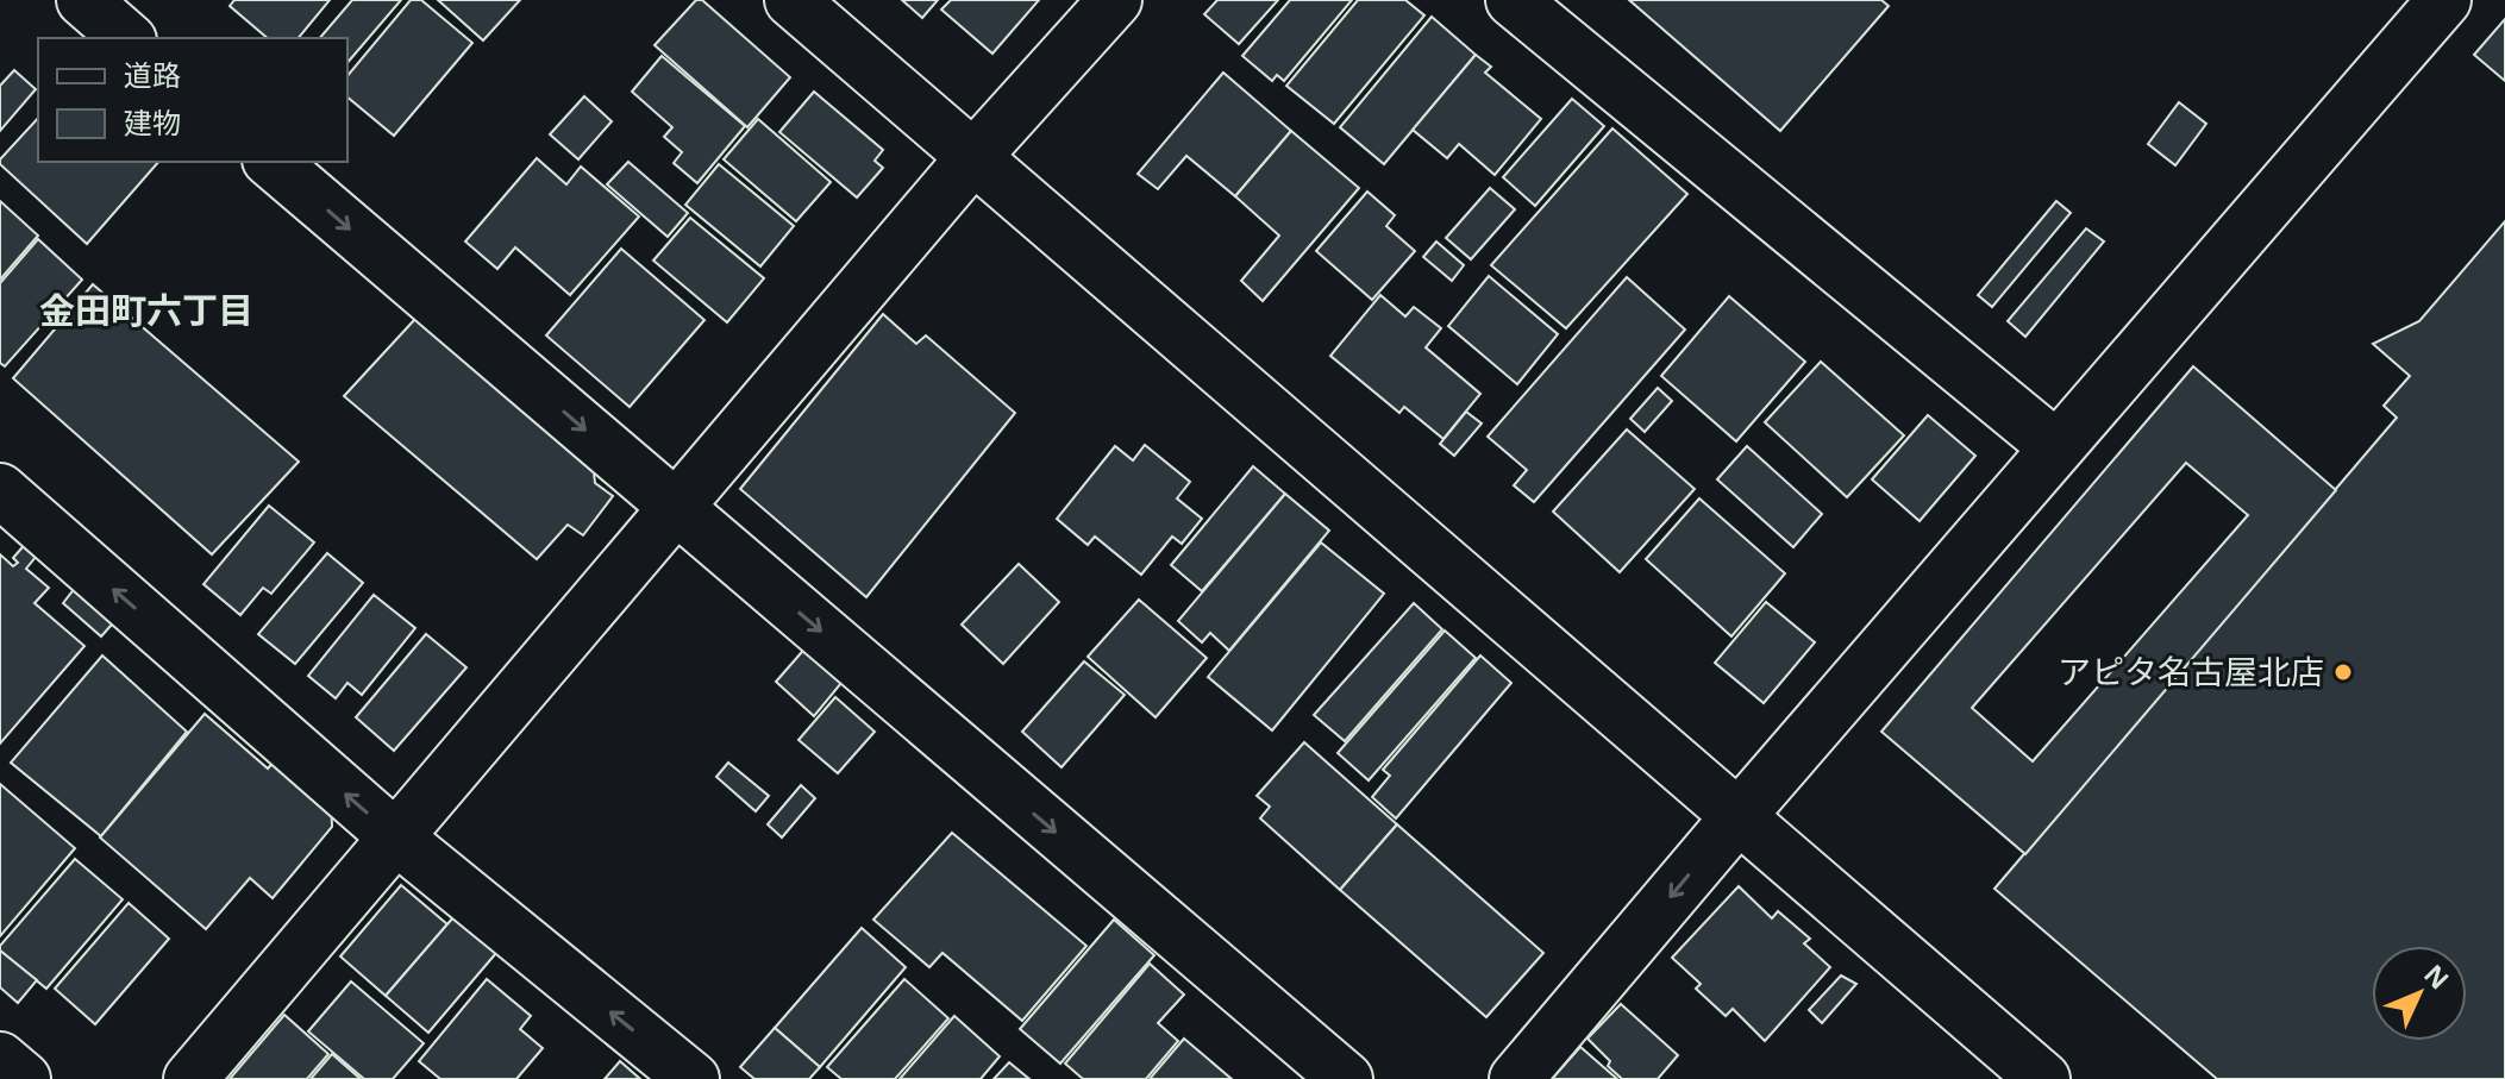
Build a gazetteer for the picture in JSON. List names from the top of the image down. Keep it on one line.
{"districts":["金田町六丁目"],"places":["アピタ名古屋北店"],"legend":["道路","建物"],"north":"top right"}
